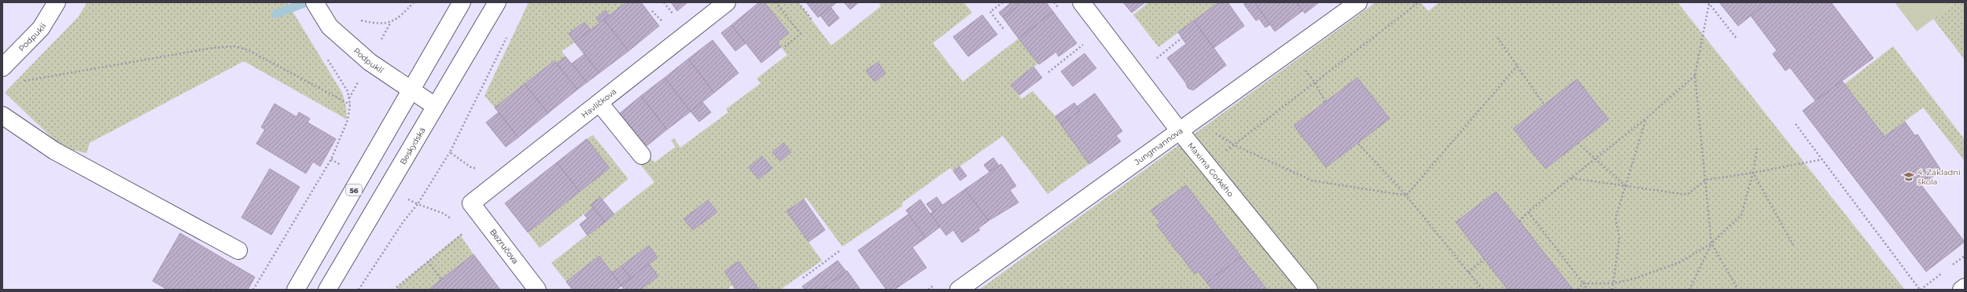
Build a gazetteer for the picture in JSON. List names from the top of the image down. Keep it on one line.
{"streets":{"street":["Podpuklí","Havlíčkova","Beskydská","Jungmannova","Maxima Gorkého","56","Bezručova"]},"crossings":[["Podpuklí","Beskydská"],["Podpuklí","56"],["Havlíčkova","Bezručova"],["Jungmannova","Maxima Gorkého"]],"places":{"school or university":["4. Základní škola"]}}
